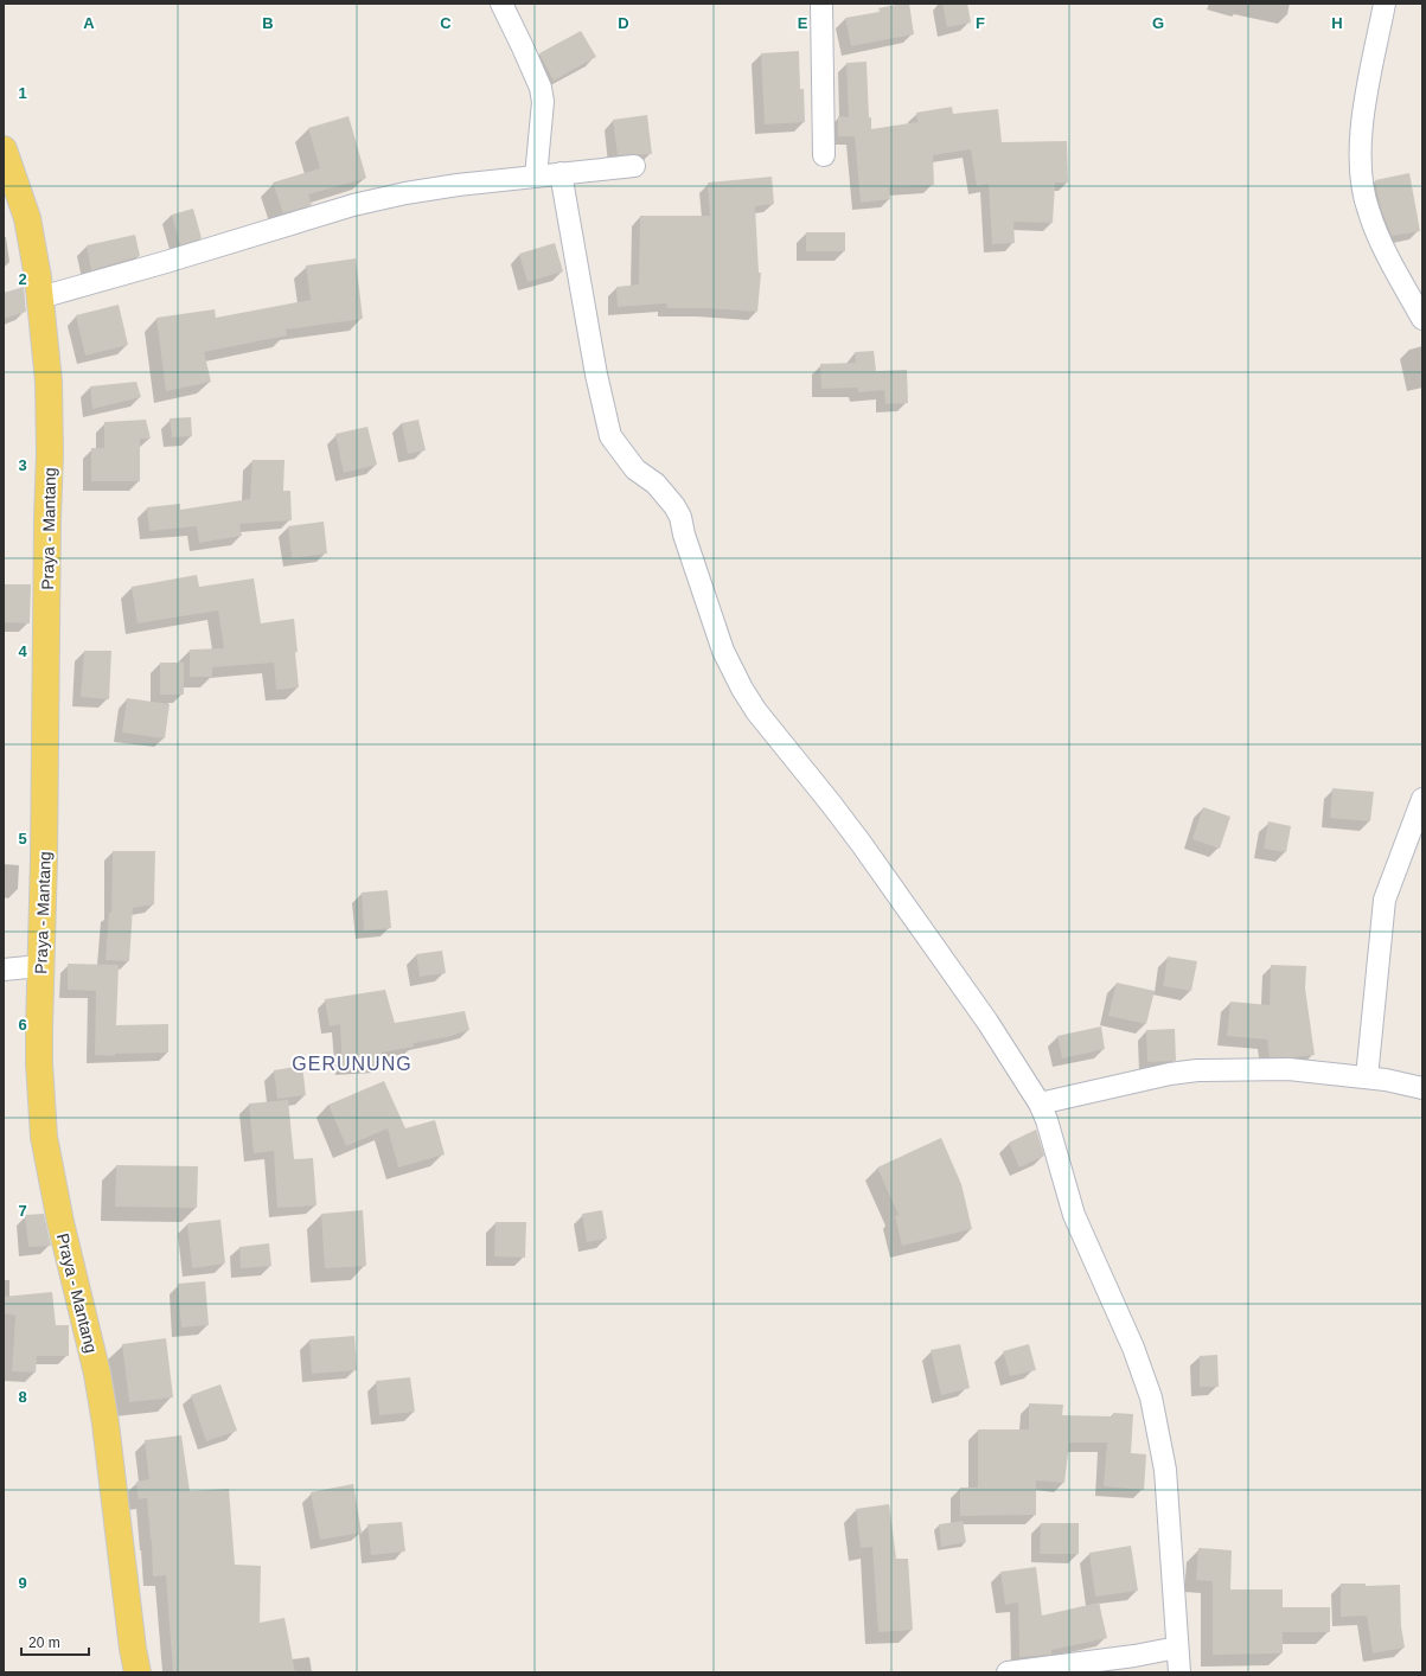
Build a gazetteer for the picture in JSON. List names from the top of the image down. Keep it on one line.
{"streets":{"main road":["Praya - Mantang"]},"districts":["GERUNUNG"],"scale_bar":"20 m","grid":{"columns":["A","B","C","D","E","F","G","H"],"rows":["1","2","3","4","5","6","7","8","9"]}}
